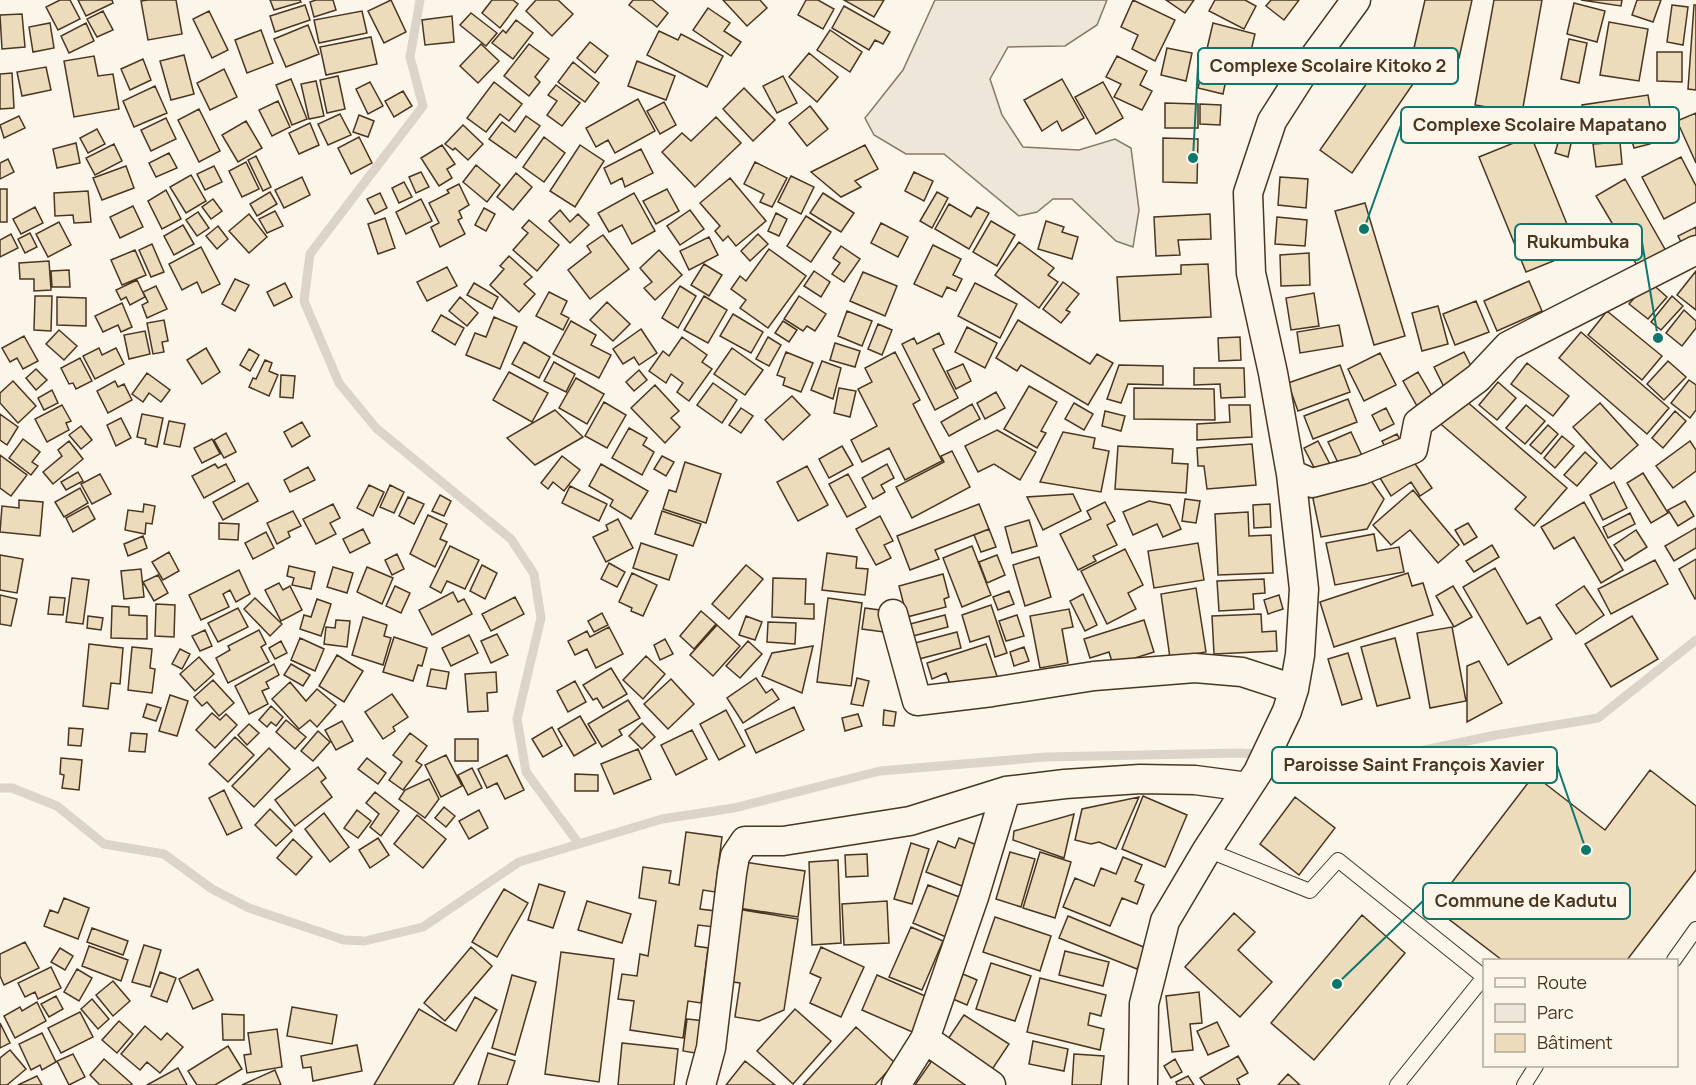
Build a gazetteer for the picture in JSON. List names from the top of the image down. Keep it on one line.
{"places":["Complexe Scolaire Kitoko 2","Complexe Scolaire Mapatano","Rukumbuka","Paroisse Saint François Xavier","Commune de Kadutu"],"legend":["Route","Parc","Bâtiment"]}
